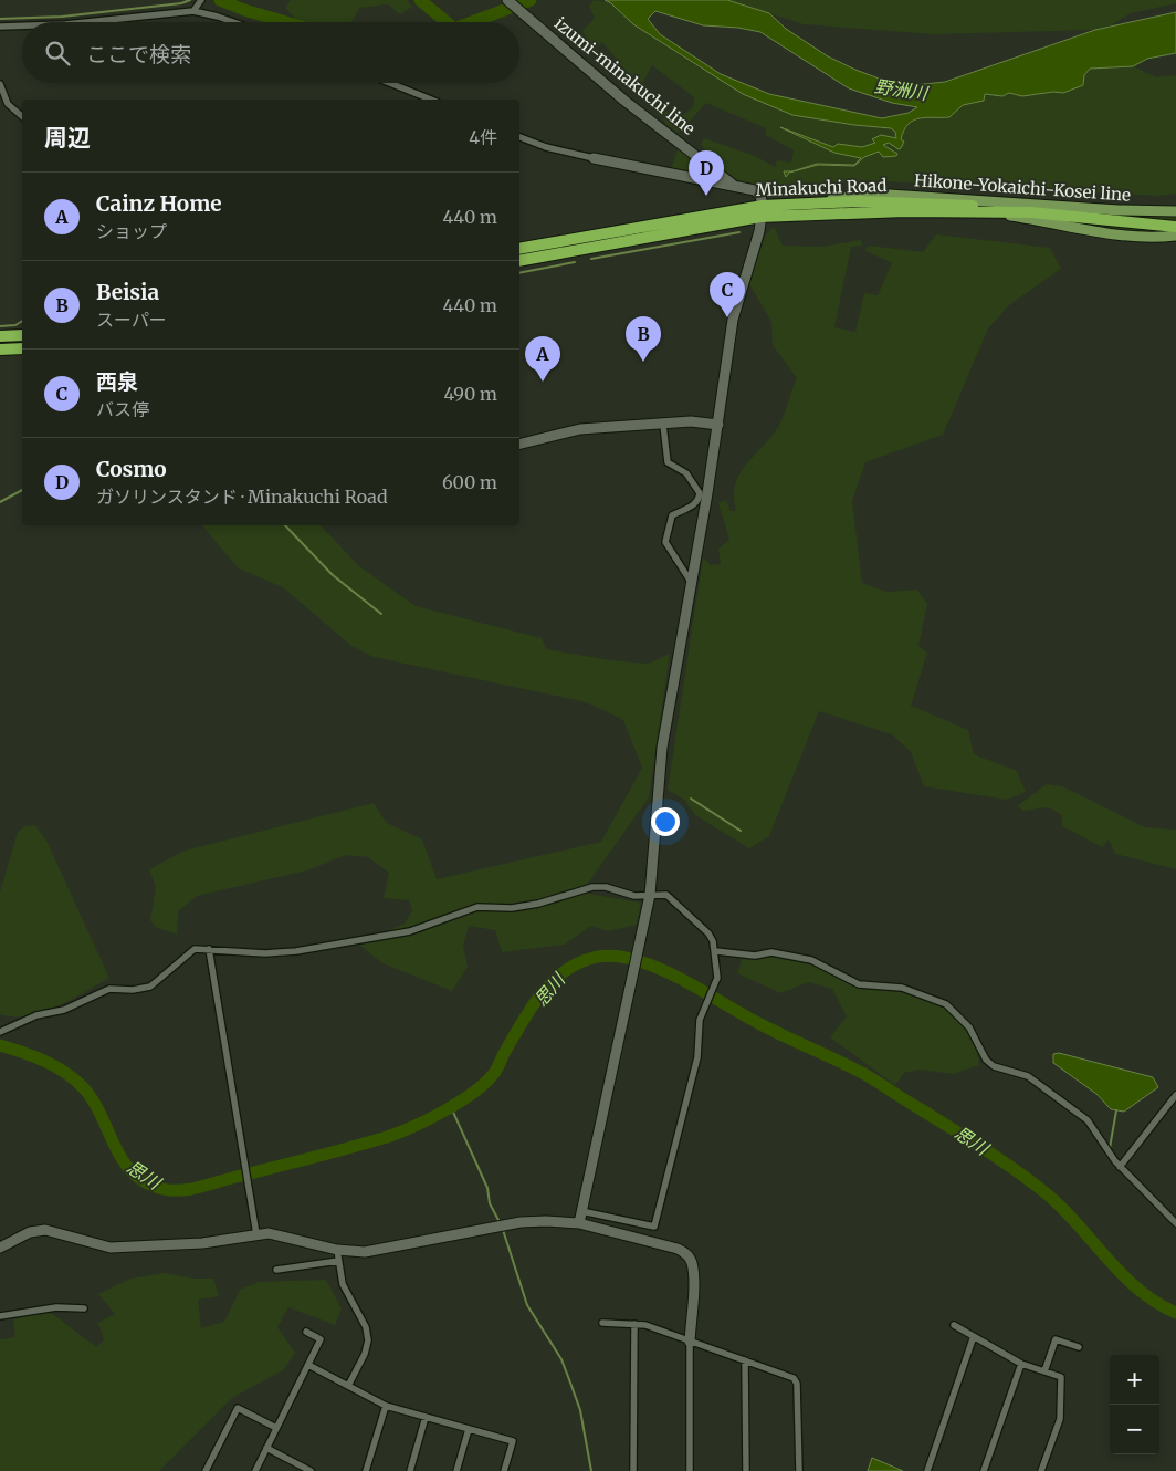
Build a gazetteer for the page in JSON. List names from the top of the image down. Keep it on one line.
{"streets":{"highway":["Minakuchi Road"],"main road":["Hikone-Yokaichi-Kosei line"],"street":["izumi-minakuchi line"]},"crossings":[["izumi-minakuchi line","Minakuchi Road"],["Minakuchi Road","Hikone-Yokaichi-Kosei line"]],"water":["野洲川","思川"],"page":{"search":"ここで検索","heading":["周辺","4件"],"pins":["D","C","B","A"],"list":[{"mark":"A","name":"Cainz Home","note":"ショップ","value":"440 m"},{"mark":"B","name":"Beisia","note":"スーパー","value":"440 m"},{"mark":"C","name":"西泉","note":"バス停","value":"490 m"},{"mark":"D","name":"Cosmo","note":"ガソリンスタンド · Minakuchi Road","value":"600 m"}],"map_buttons":["+","−"]}}
